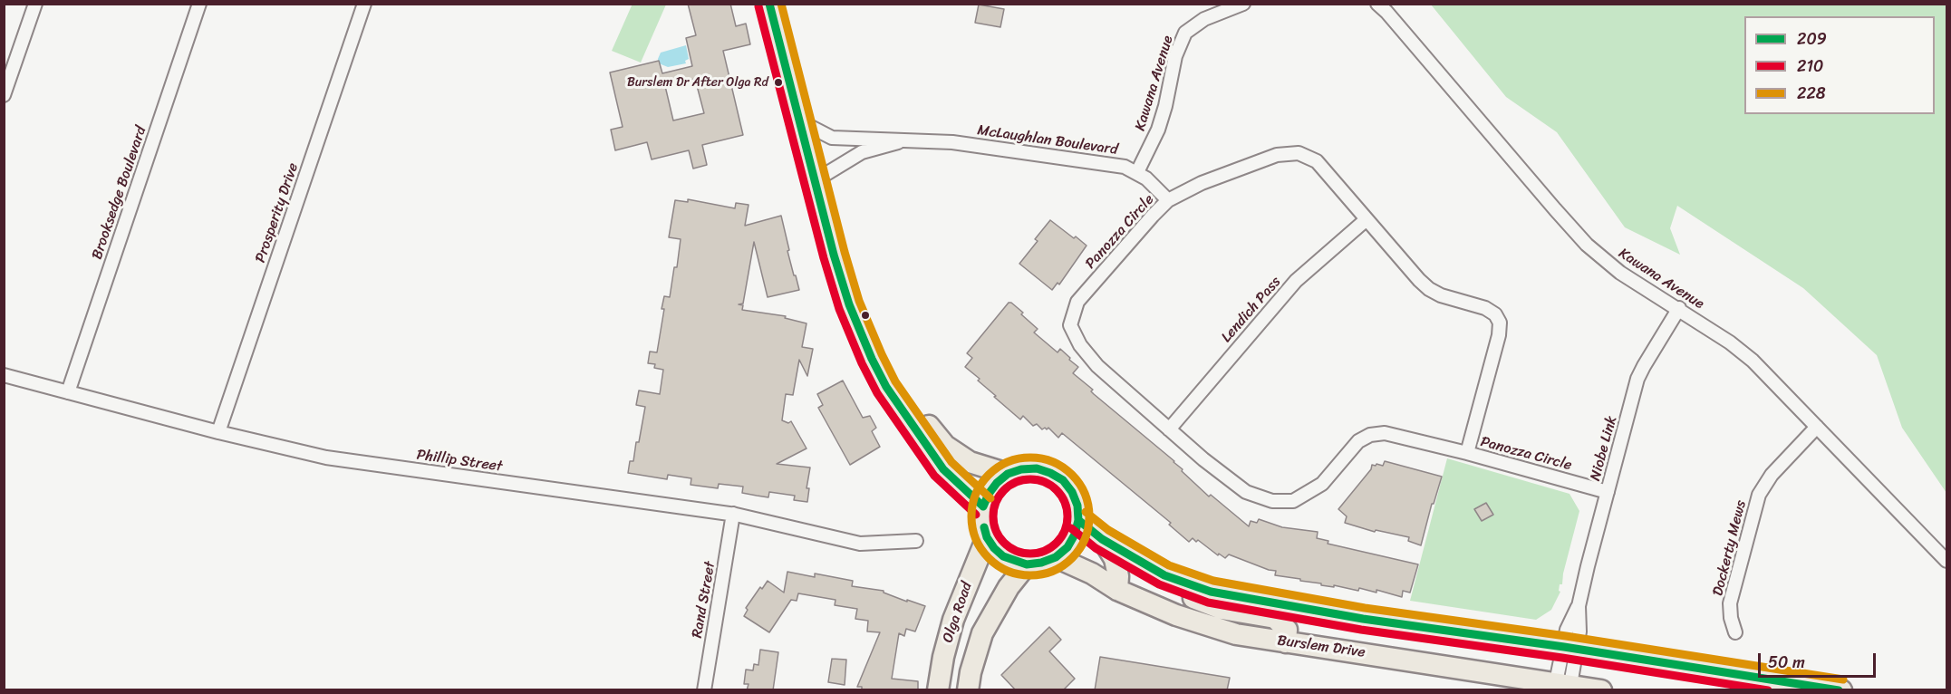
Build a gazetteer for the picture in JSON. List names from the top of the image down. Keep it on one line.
{"streets":{"main road":["Olga Road","Burslem Drive"],"street":["Kawana Avenue","McLaughlan Boulevard","Brooksedge Boulevard","Prosperity Drive","Panozza Circle","Lendich Pass","Niobe Link","Phillip Street","Dockerty Mews","Rand Street"]},"crossings":[["Kawana Avenue","McLaughlan Boulevard"],["Kawana Avenue","Niobe Link"],["Kawana Avenue","Dockerty Mews"],["McLaughlan Boulevard","Panozza Circle"],["Brooksedge Boulevard","Phillip Street"],["Prosperity Drive","Phillip Street"],["Panozza Circle","Lendich Pass"],["Panozza Circle","Niobe Link"],["Niobe Link","Burslem Drive"],["Phillip Street","Rand Street"],["Olga Road","Burslem Drive"]],"places":["Burslem Dr After Olga Rd"],"lines":["transit line 209","transit line 228","transit line 210"],"legend":["209","210","228"],"scale_bar":"50 m"}
